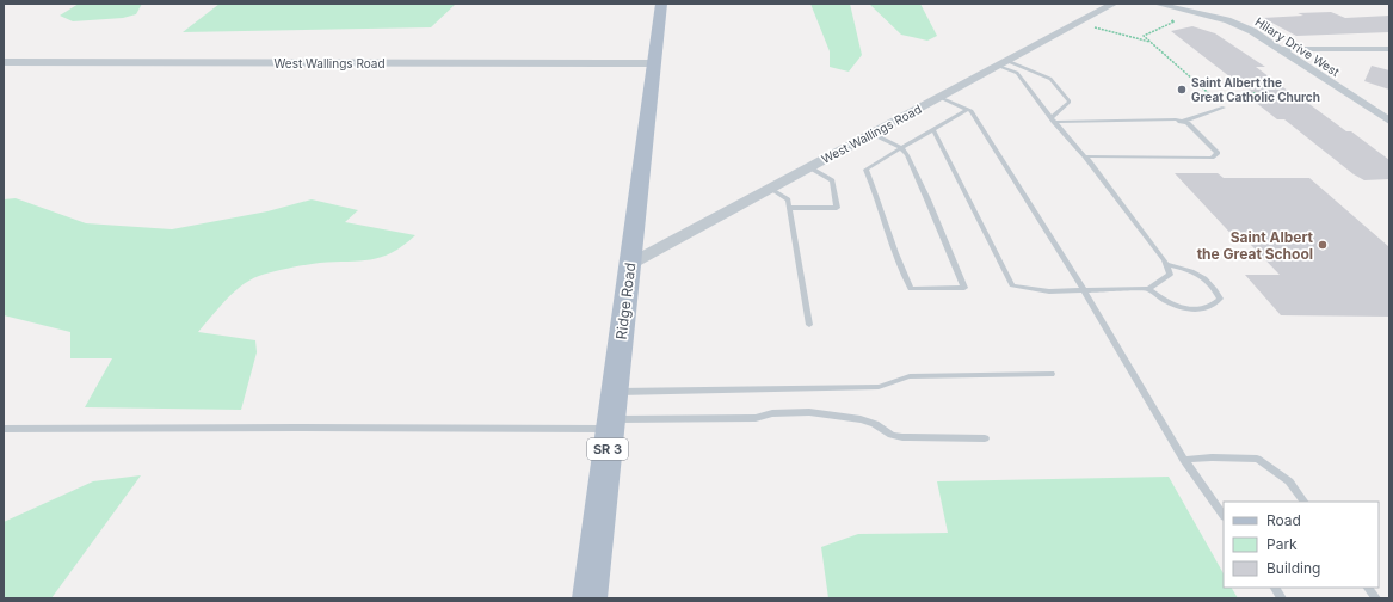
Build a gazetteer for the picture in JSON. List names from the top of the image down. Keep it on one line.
{"streets":{"main road":["Ridge Road","SR 3"],"street":["Hilary Drive West","West Wallings Road"]},"crossings":[["West Wallings Road","Ridge Road"]],"places":["Saint Albert the Great Catholic Church","Saint Albert the Great School"],"legend":["Road","Park","Building"]}
